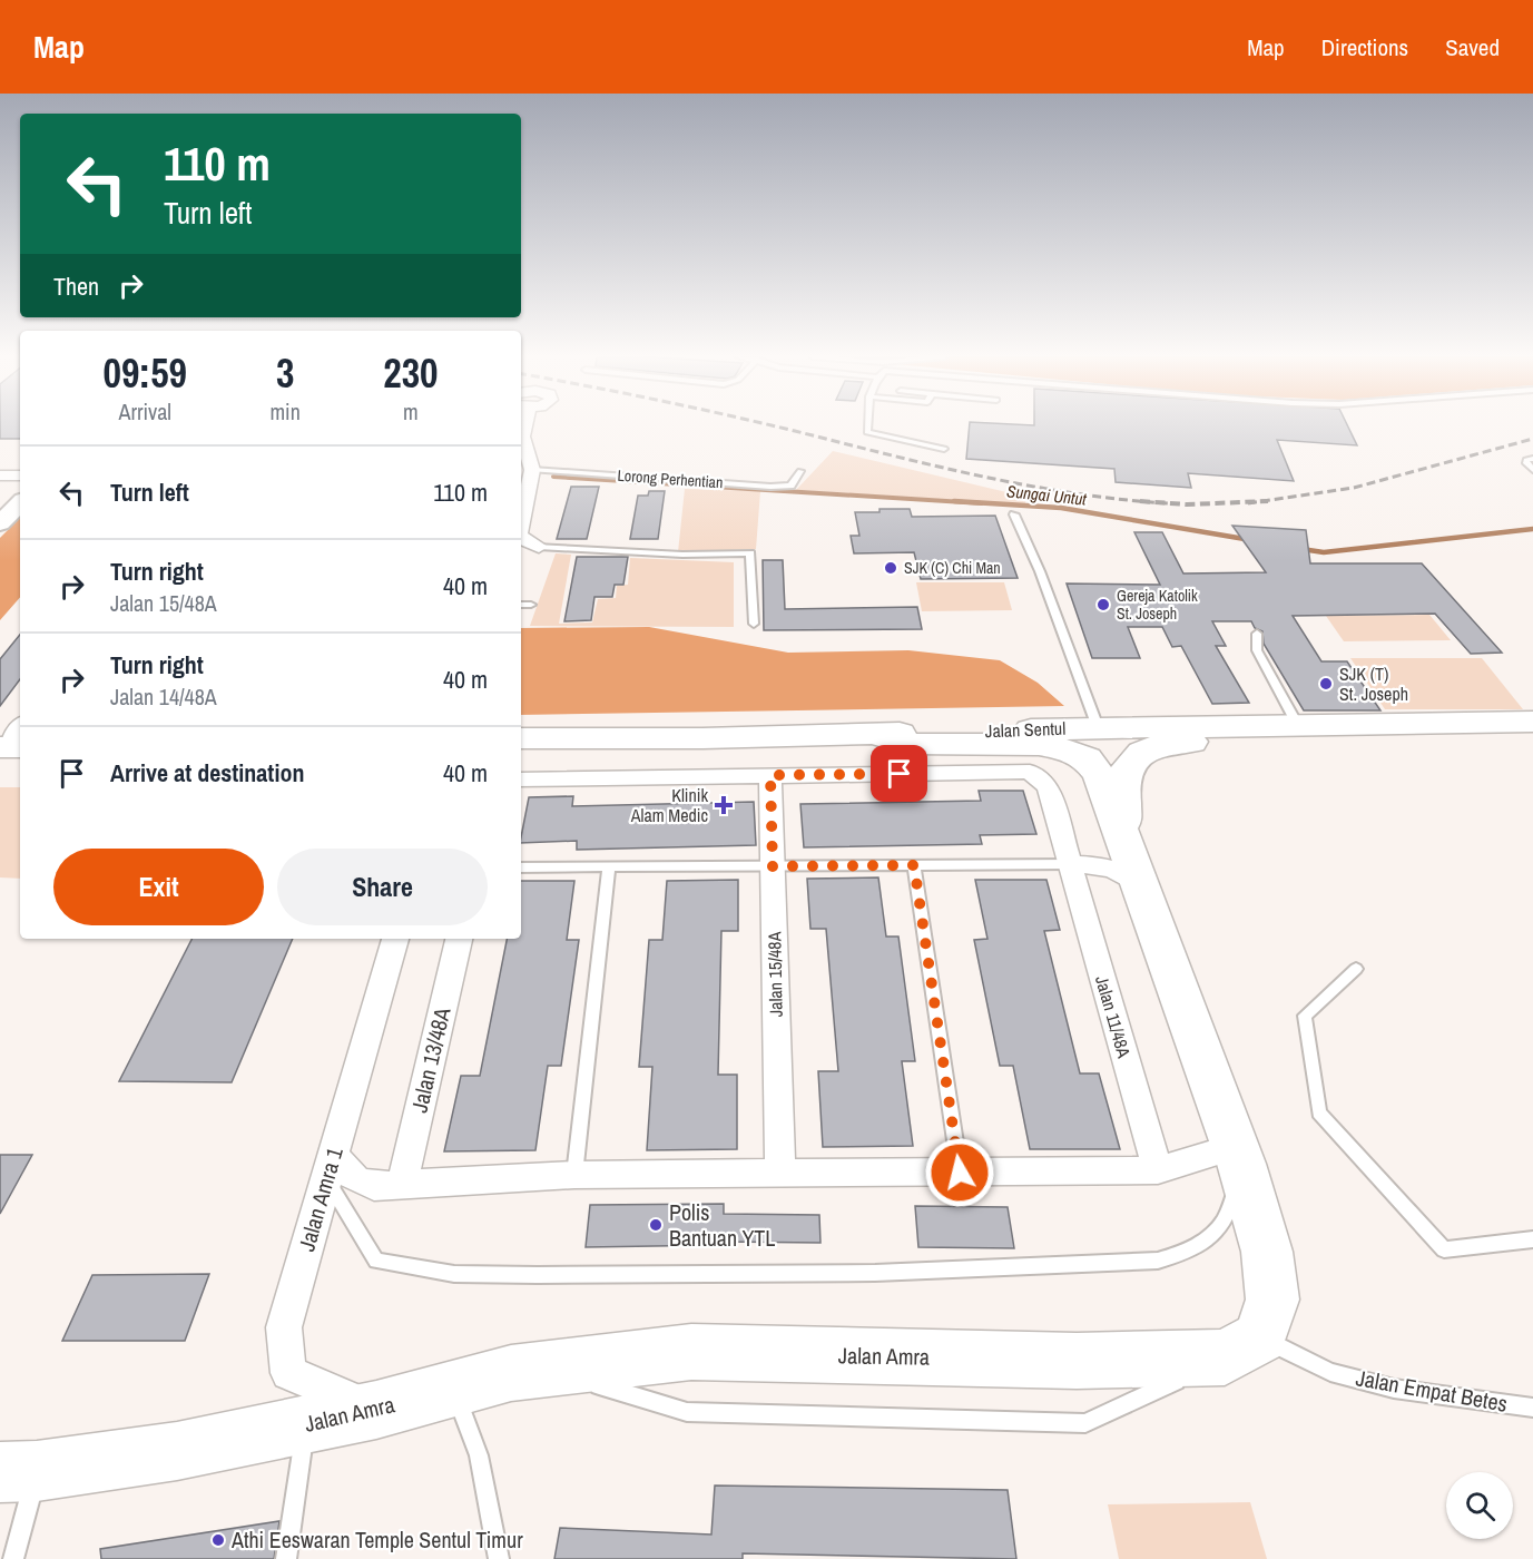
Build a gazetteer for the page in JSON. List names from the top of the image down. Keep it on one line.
{"streets":{"main road":["Jalan Sentul","Jalan Amra"],"street":["Jalan 15/48A","Jalan 11/48A","Jalan 13/48A","Jalan Amra 1"],"lane":["Lorong Perhentian","Jalan Empat Betes"]},"crossings":[["Jalan 15/48A","Jalan 11/48A"],["Jalan Amra 1","Jalan Amra"],["Jalan Amra","Jalan Empat Betes"]],"water":["Sungai Untut"],"places":{"other":["SJK (C) Chi Man","Gereja Katolik St. Joseph","SJK (T) St. Joseph","Polis Bantuan YTL","Athi Eeswaran Temple Sentul Timur"],"health":["Klinik Alam Medic"]},"page":{"header":"Map","nav":["Map","Directions","Saved"],"turn":["110 m","Turn left"],"then":"Then","eta":["09:59","Arrival","3","min","230","m"],"list":[{"name":"Turn left","value":"110 m"},{"name":"Turn right","note":"Jalan 15/48A","value":"40 m"},{"name":"Turn right","note":"Jalan 14/48A","value":"40 m"},{"name":"Arrive at destination","value":"40 m"}],"buttons":["Exit","Share"]}}
